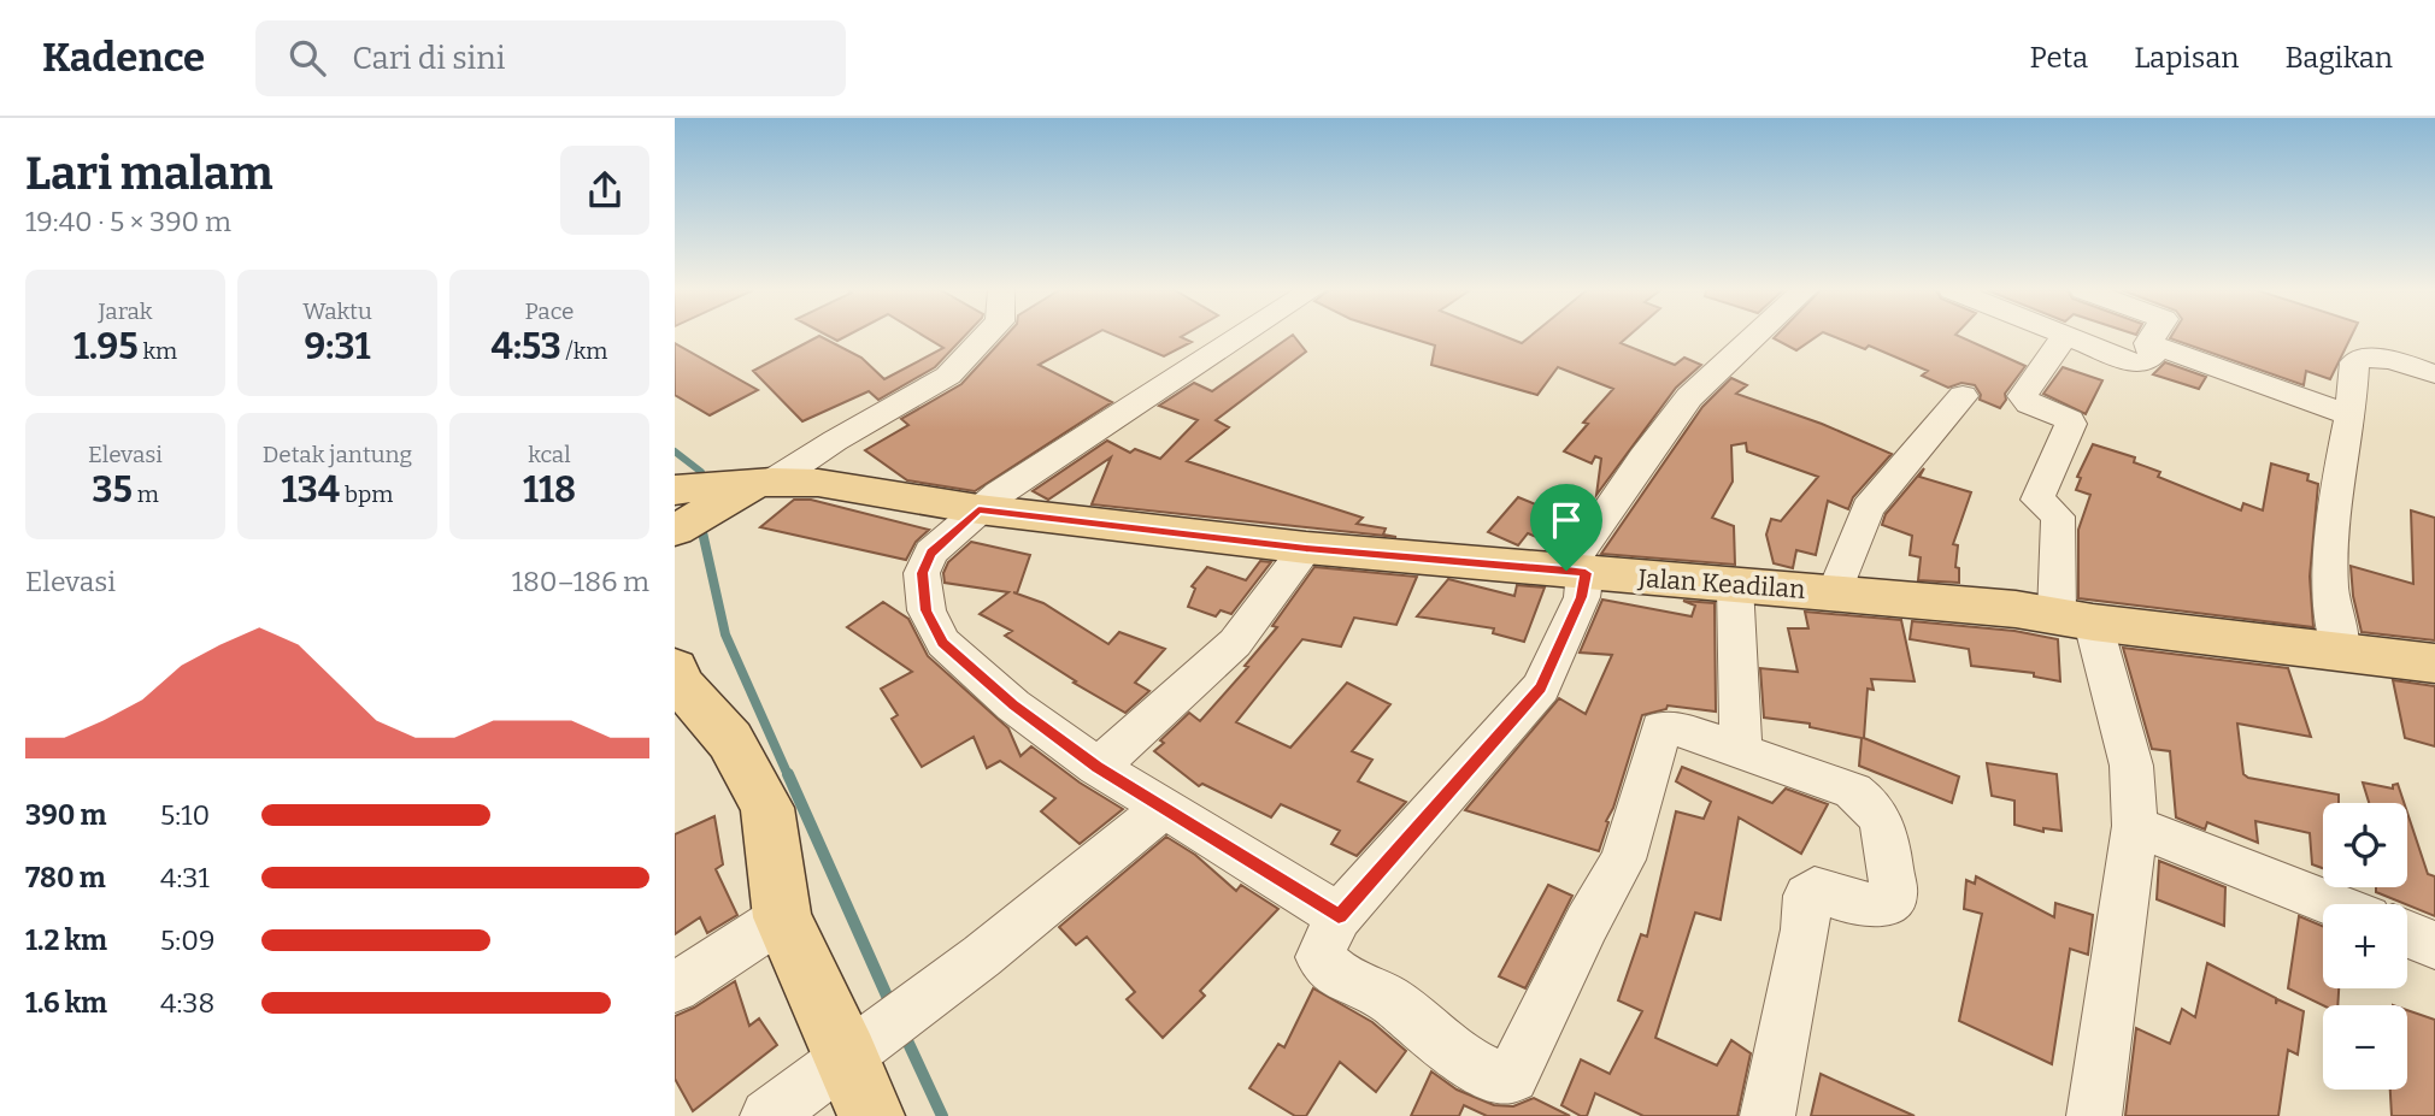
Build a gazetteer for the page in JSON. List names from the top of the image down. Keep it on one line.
{"streets":{"main road":["Jalan Keadilan"]},"page":{"header":"Kadence","search":"Cari di sini","nav":["Peta","Lapisan","Bagikan"],"heading":["Lari malam","19:40 · 5 × 390 m"],"stats":[["Jarak","1.95 km"],["Waktu","9:31"],["Pace","4:53 /km"],["Elevasi","35 m"],["Detak jantung","134 bpm"],["kcal","118"]],"chart":["Elevasi","180–186 m"],"list":[{"name":"390 m","note":"5:10"},{"name":"780 m","note":"4:31"},{"name":"1.2 km","note":"5:09"},{"name":"1.6 km","note":"4:38"}],"map_buttons":["+","−"]}}
